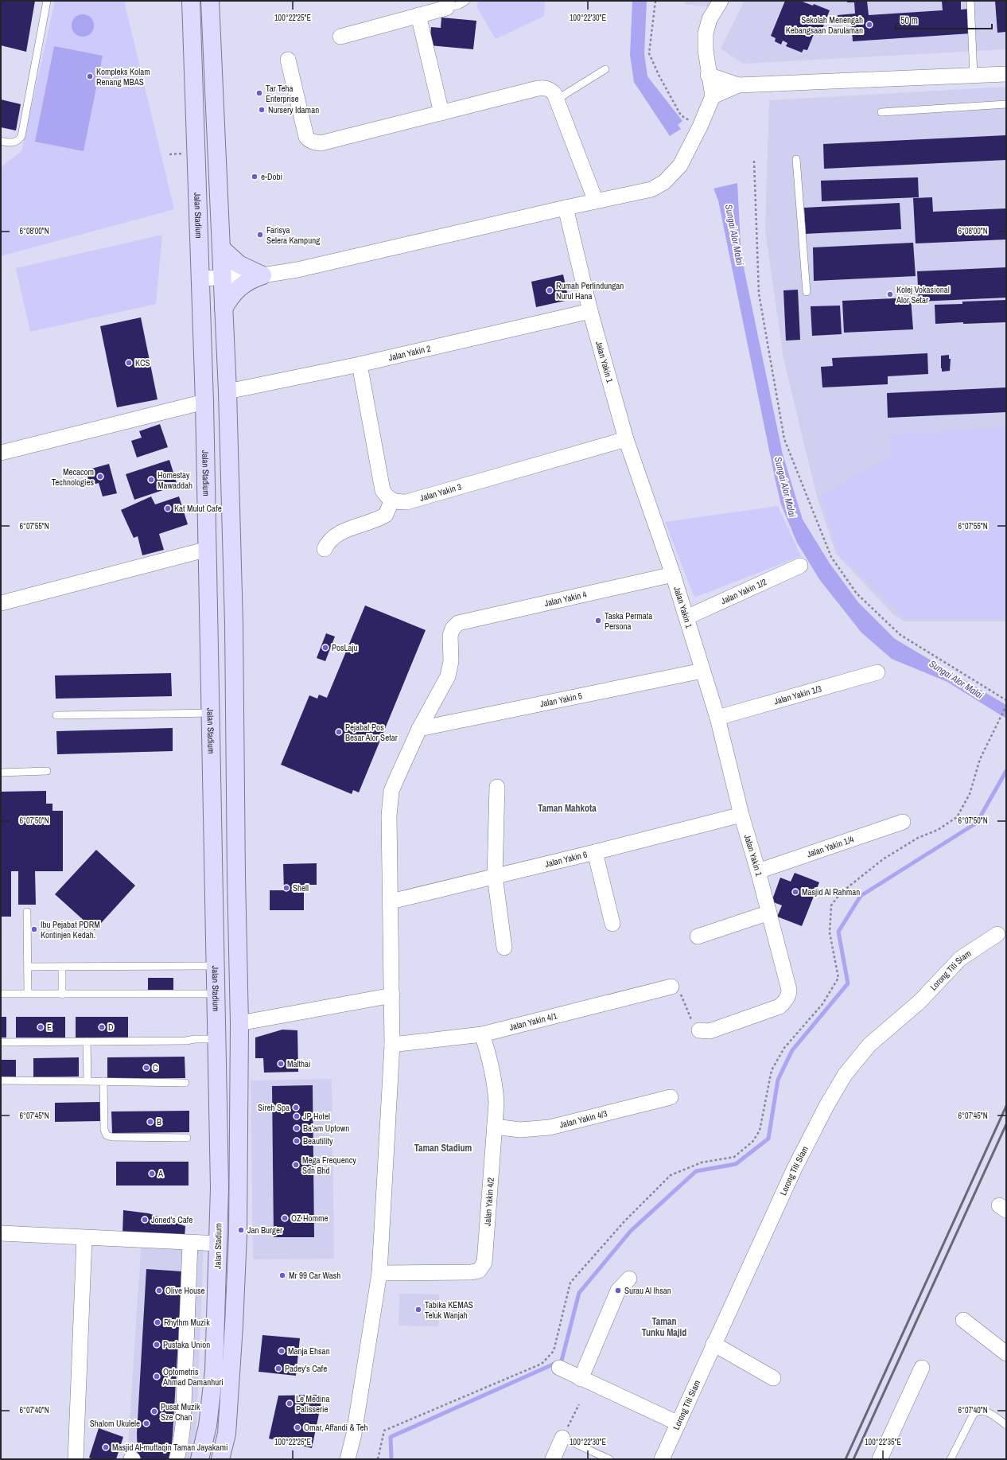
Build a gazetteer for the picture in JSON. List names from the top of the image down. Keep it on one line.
{"streets":{"main road":["Jalan Stadium"],"street":["Jalan Yakin 2","Jalan Yakin 1","Jalan Yakin 3","Jalan Yakin 1/2","Jalan Yakin 4","Jalan Yakin 1/3","Jalan Yakin 5","Jalan Yakin 1/4","Jalan Yakin 6","Lorong Titi Siam","Jalan Yakin 4/1","Jalan Yakin 4/3","Jalan Yakin 4/2"]},"crossings":[["Jalan Yakin 2","Jalan Yakin 1"],["Jalan Yakin 1","Jalan Yakin 3"],["Jalan Yakin 1","Jalan Yakin 1/2"],["Jalan Yakin 1","Jalan Yakin 4"],["Jalan Yakin 1","Jalan Yakin 1/3"],["Jalan Yakin 1","Jalan Yakin 5"],["Jalan Yakin 1","Jalan Yakin 1/4"],["Jalan Yakin 1","Jalan Yakin 6"],["Jalan Yakin 4","Jalan Yakin 5"],["Jalan Yakin 4/1","Jalan Yakin 4/2"],["Jalan Yakin 4/3","Jalan Yakin 4/2"]],"districts":["Taman Mahkota","Taman Stadium","Taman Tunku Majid"],"water":["Sungai Alor Malai"],"places":["Sekolah Menengah Kebangsaan Darulaman","Kompleks Kolam Renang MBAS","Tar Teha Enterprise","Nursery Idaman","e-Dobi","Farisya Selera Kampung","Rumah Perlindungan Nurul Hana","Kolej Vokasional Alor Setar","KCS","Mecacom Technologies","Homestay Mawaddah","Kat Mulut Cafe","Taska Permata Persona","PosLaju","Pejabat Pos Besar Alor Setar","Shell","Masjid Al Rahman","Ibu Pejabat PDRM Kontinjen Kedah.","E","D","Malthai","C","Sireh Spa","JP Hotel","B","Ba'am Uptown","Beautility","Mega Frequency Sdn Bhd","A","OZ Homme","Joned's Cafe","Jan Burger","Mr 99 Car Wash","Olive House","Surau Al Ihsan","Tabika KEMAS Teluk Wanjah","Rhythm Muzik","Pustaka Union","Manja Ehsan","Padey's Cafe","Optometris Ahmad Damanhuri","Le Medina Patisserie","Pusat Muzik Sze Chan","Shalom Ukulele","Omar, Affandi & Teh","Masjid Al-muttaqin Taman Jayakami"],"scale_bar":"50 m","coordinates":["100°22'25\"E","100°22'30\"E","6°08'00\"N","6°07'55\"N","6°07'50\"N","6°07'45\"N","6°07'40\"N","100°22'35\"E"]}
